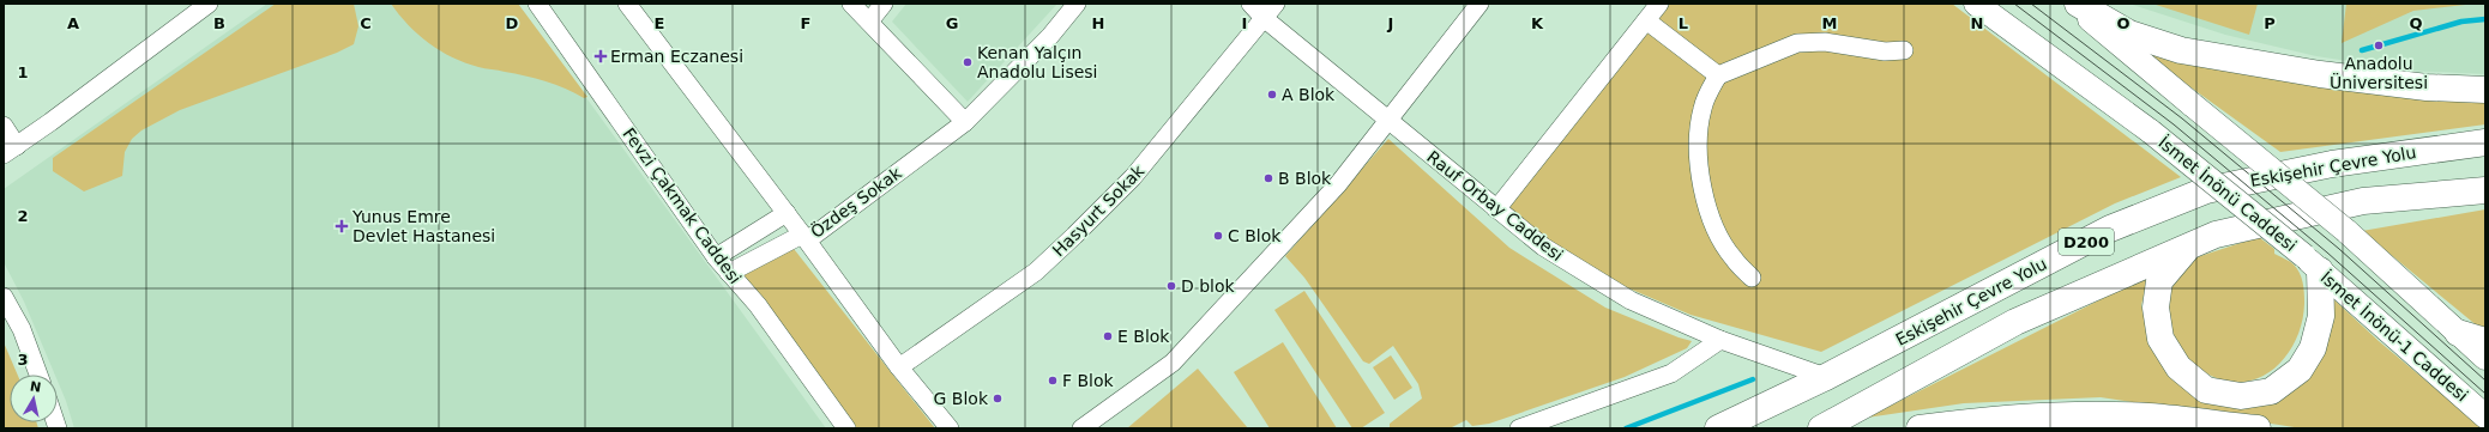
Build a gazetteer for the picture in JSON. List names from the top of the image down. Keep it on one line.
{"streets":{"highway":["Eskişehir Çevre Yolu","D200"],"main road":["İsmet İnönü Caddesi","İsmet İnönü-1 Caddesi"],"street":["Özdeş Sokak","Fevzi Çakmak Caddesi","Rauf Orbay Caddesi","Hasyurt Sokak"]},"crossings":[["Eskişehir Çevre Yolu","Rauf Orbay Caddesi"],["İsmet İnönü Caddesi","İsmet İnönü-1 Caddesi"],["Rauf Orbay Caddesi","Hasyurt Sokak"]],"places":{"other":["Anadolu Üniversitesi","Kenan Yalçın Anadolu Lisesi","A Blok","B Blok","C Blok","D blok","E Blok","F Blok","G Blok"],"health":["Erman Eczanesi","Yunus Emre Devlet Hastanesi"]},"north":"top","grid":{"columns":["A","B","C","D","E","F","G","H","I","J","K","L","M","N","O","P","Q"],"rows":["1","2","3"]}}
